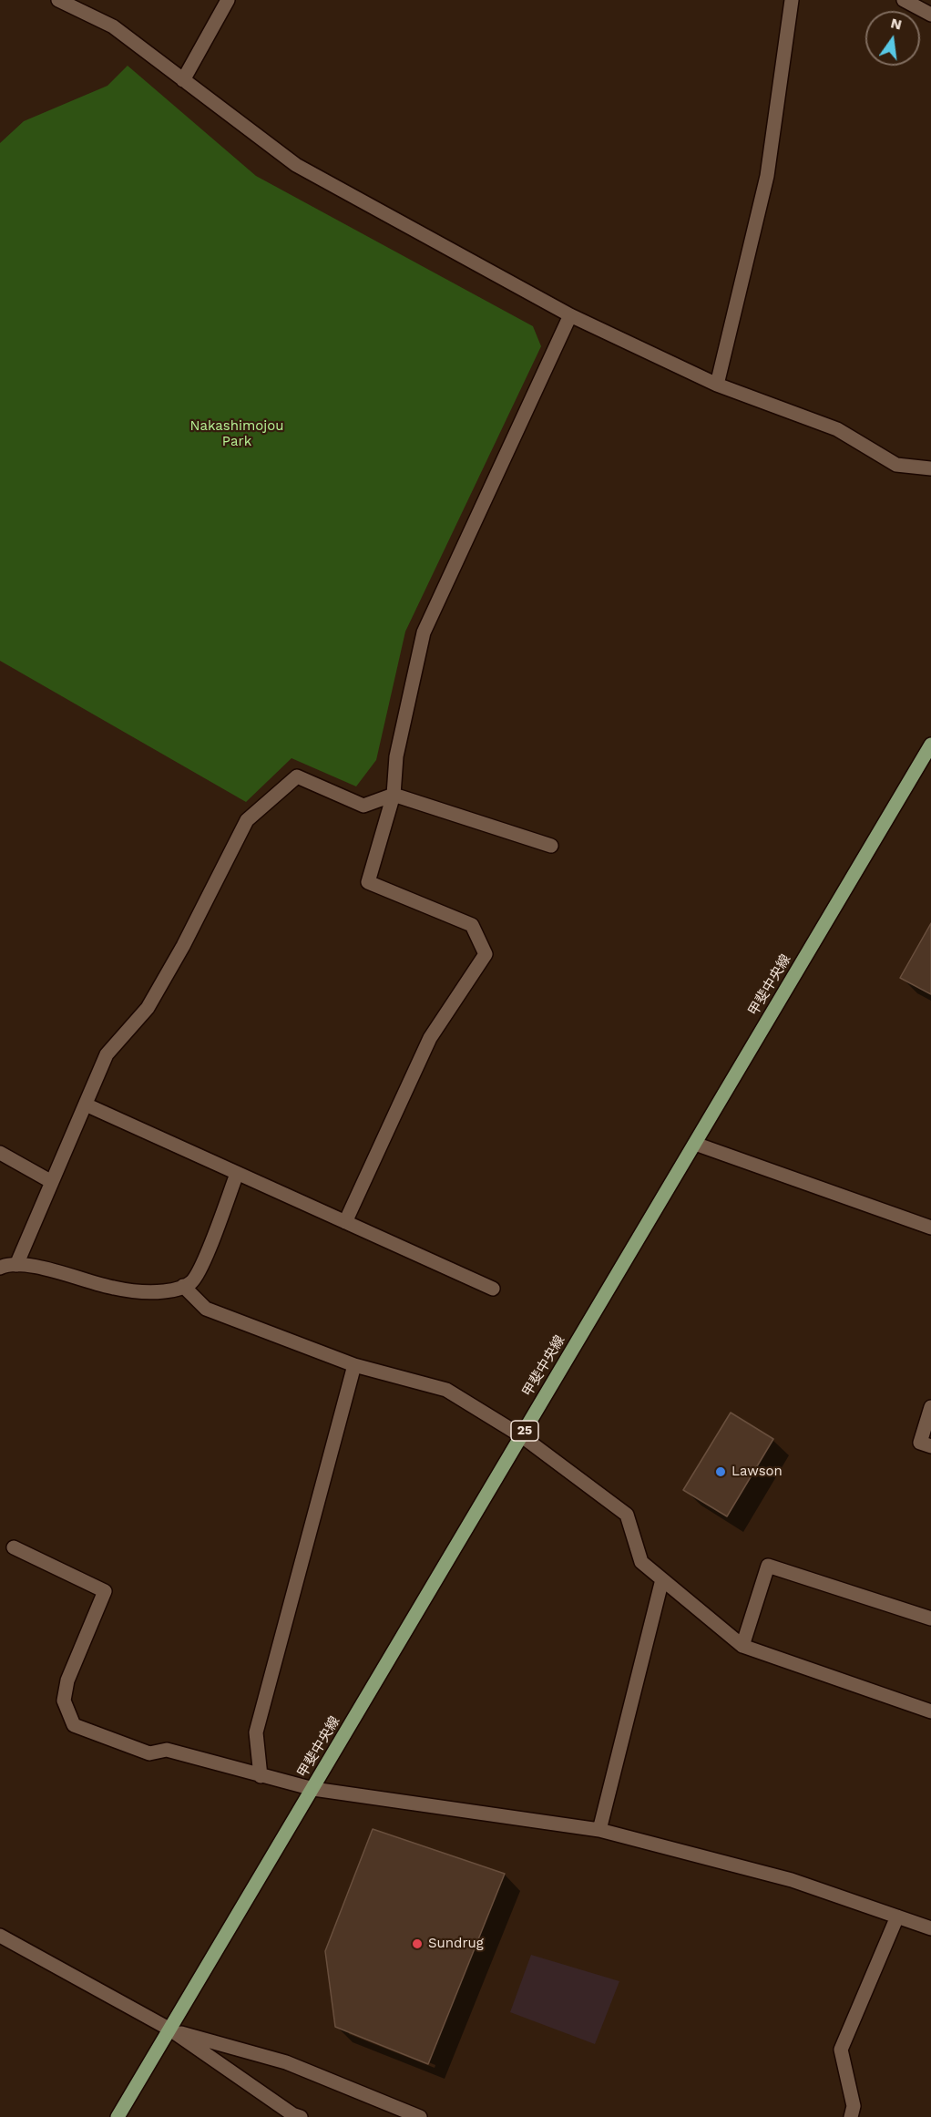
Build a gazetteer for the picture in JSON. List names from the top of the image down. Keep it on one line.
{"streets":{"main road":["甲斐中央線","25"]},"parks":["Nakashimojou Park"],"places":["Lawson","Sundrug"],"north":"top"}
